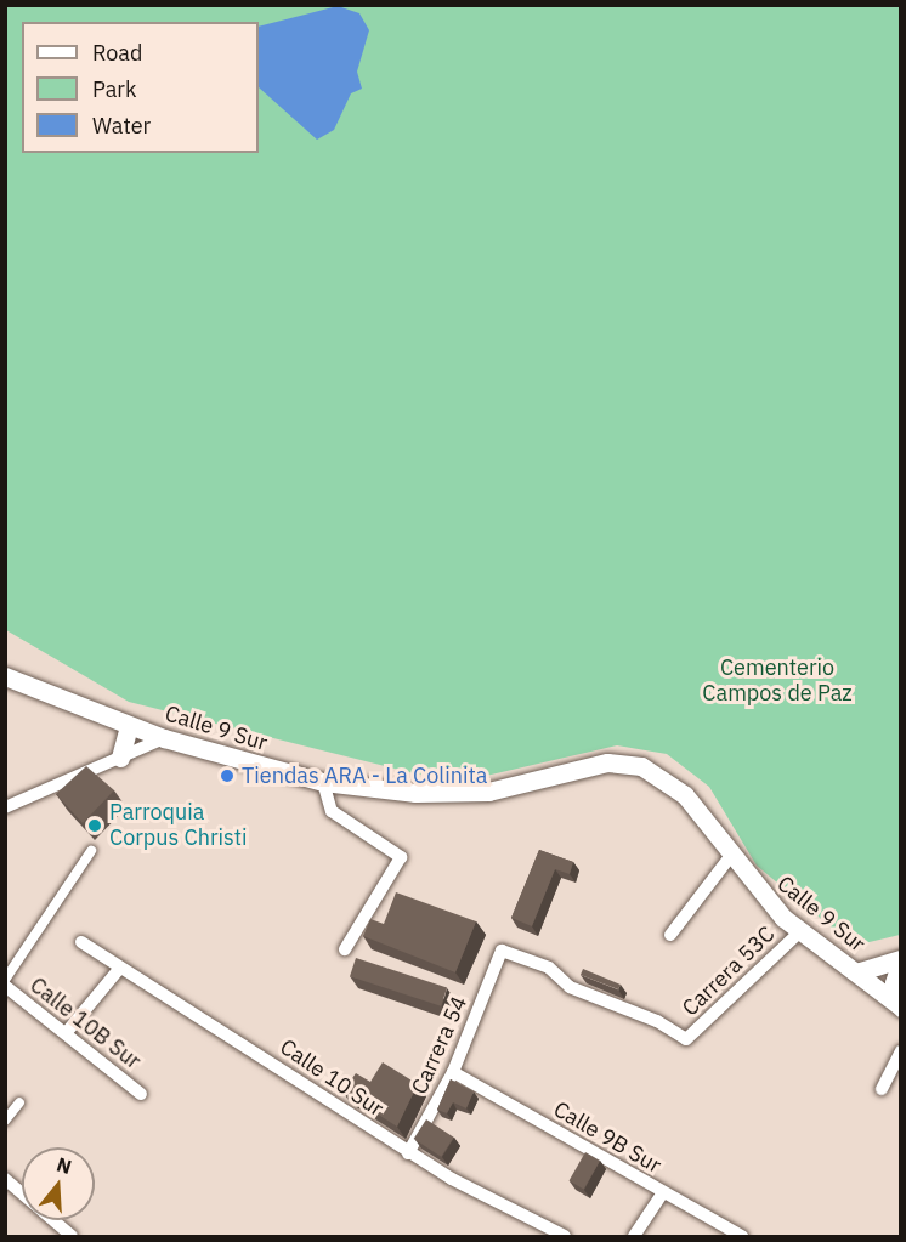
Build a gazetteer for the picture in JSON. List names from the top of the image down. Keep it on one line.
{"streets":{"main road":["Calle 9 Sur"],"street":["Carrera 53C","Calle 10B Sur","Carrera 54","Calle 10 Sur","Calle 9B Sur"]},"crossings":[["Calle 9 Sur","Carrera 53C"],["Carrera 53C","Carrera 54"],["Carrera 54","Calle 10 Sur"],["Carrera 54","Calle 9B Sur"]],"parks":["Cementerio Campos de Paz"],"places":["Tiendas ARA - La Colinita","Parroquia Corpus Christi"],"legend":["Road","Park","Water"],"north":"top"}
